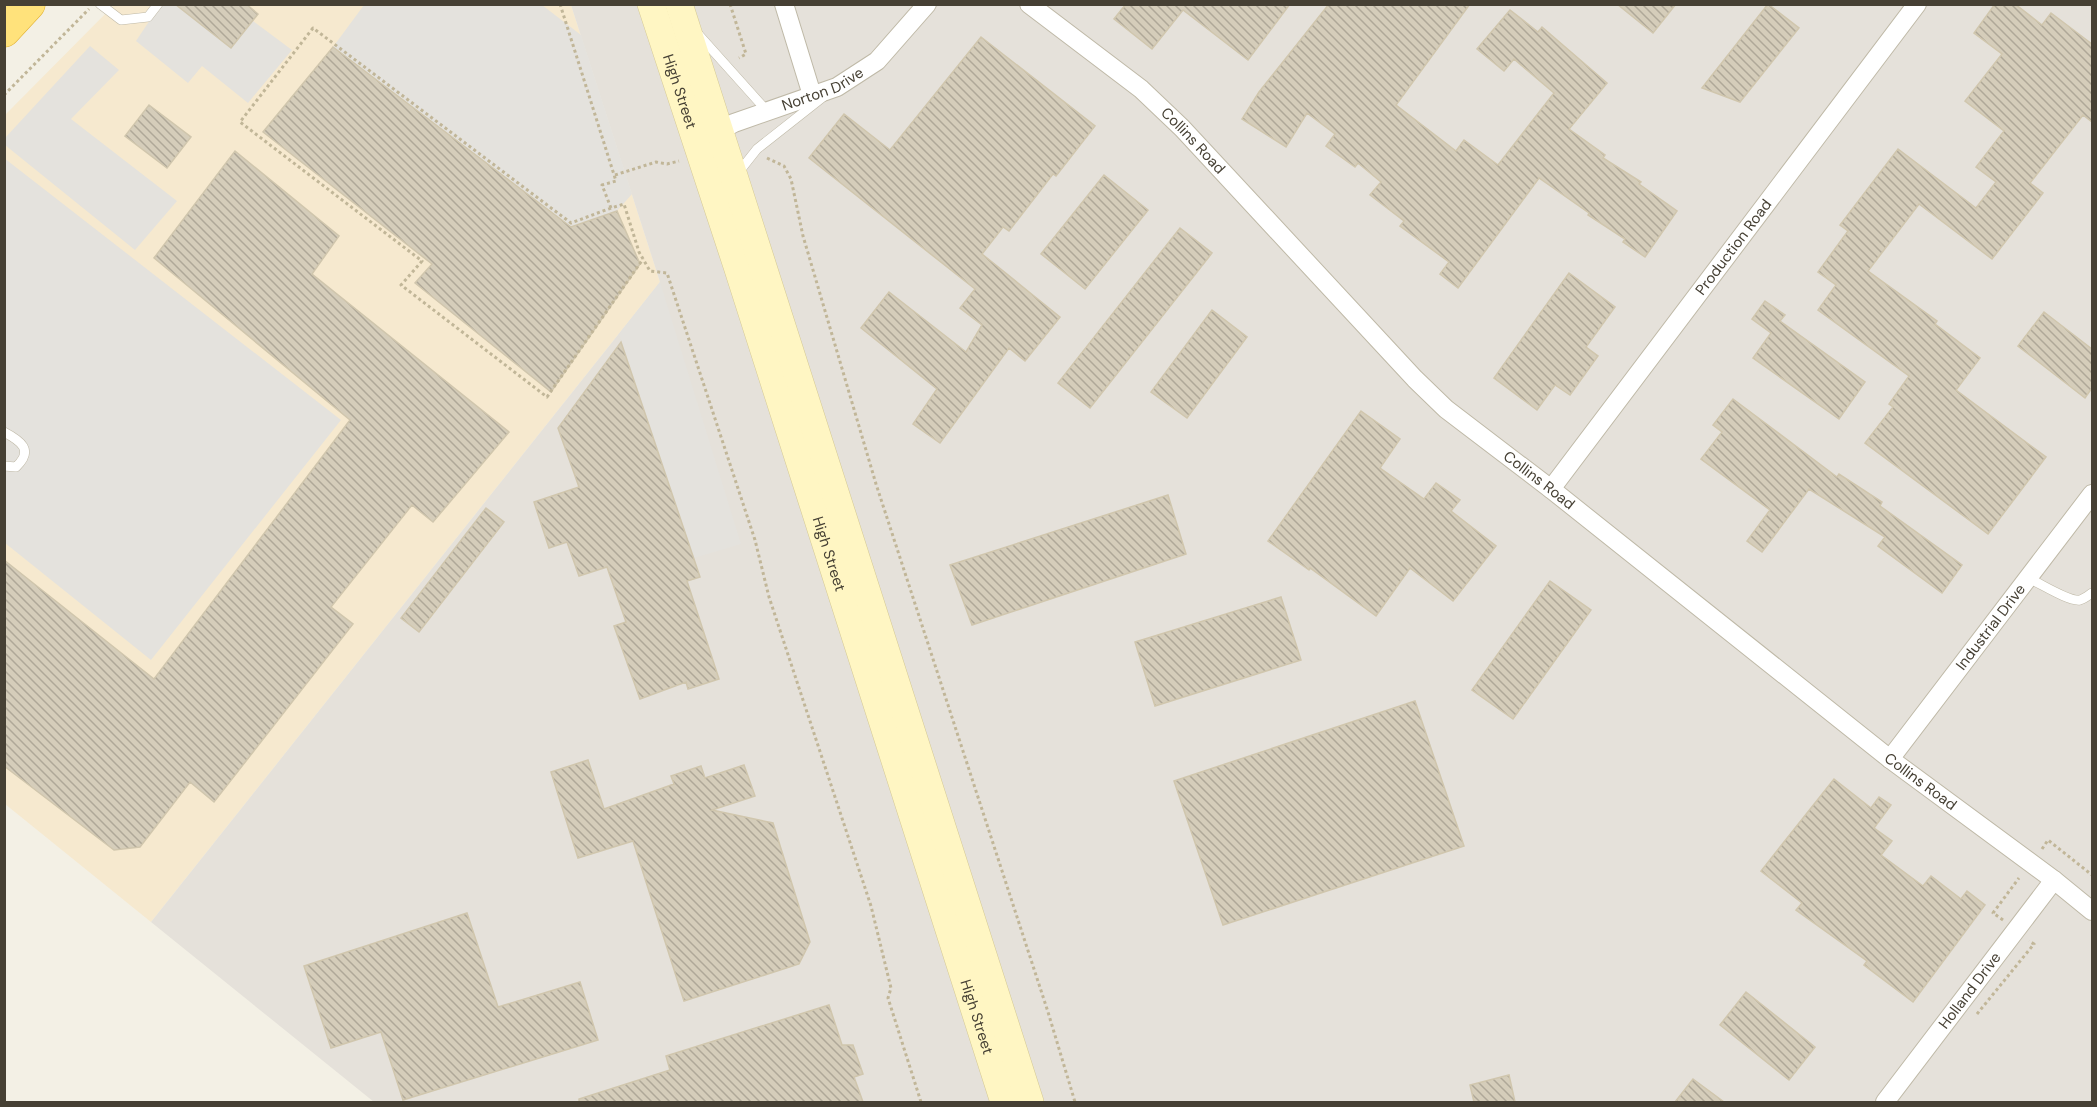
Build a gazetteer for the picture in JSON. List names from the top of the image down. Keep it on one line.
{"streets":{"main road":["High Street"],"street":["Norton Drive","Collins Road","Production Road","Industrial Drive","Holland Drive"]},"crossings":[["Norton Drive","High Street"],["Collins Road","Production Road"],["Collins Road","Industrial Drive"],["Collins Road","Holland Drive"]]}
